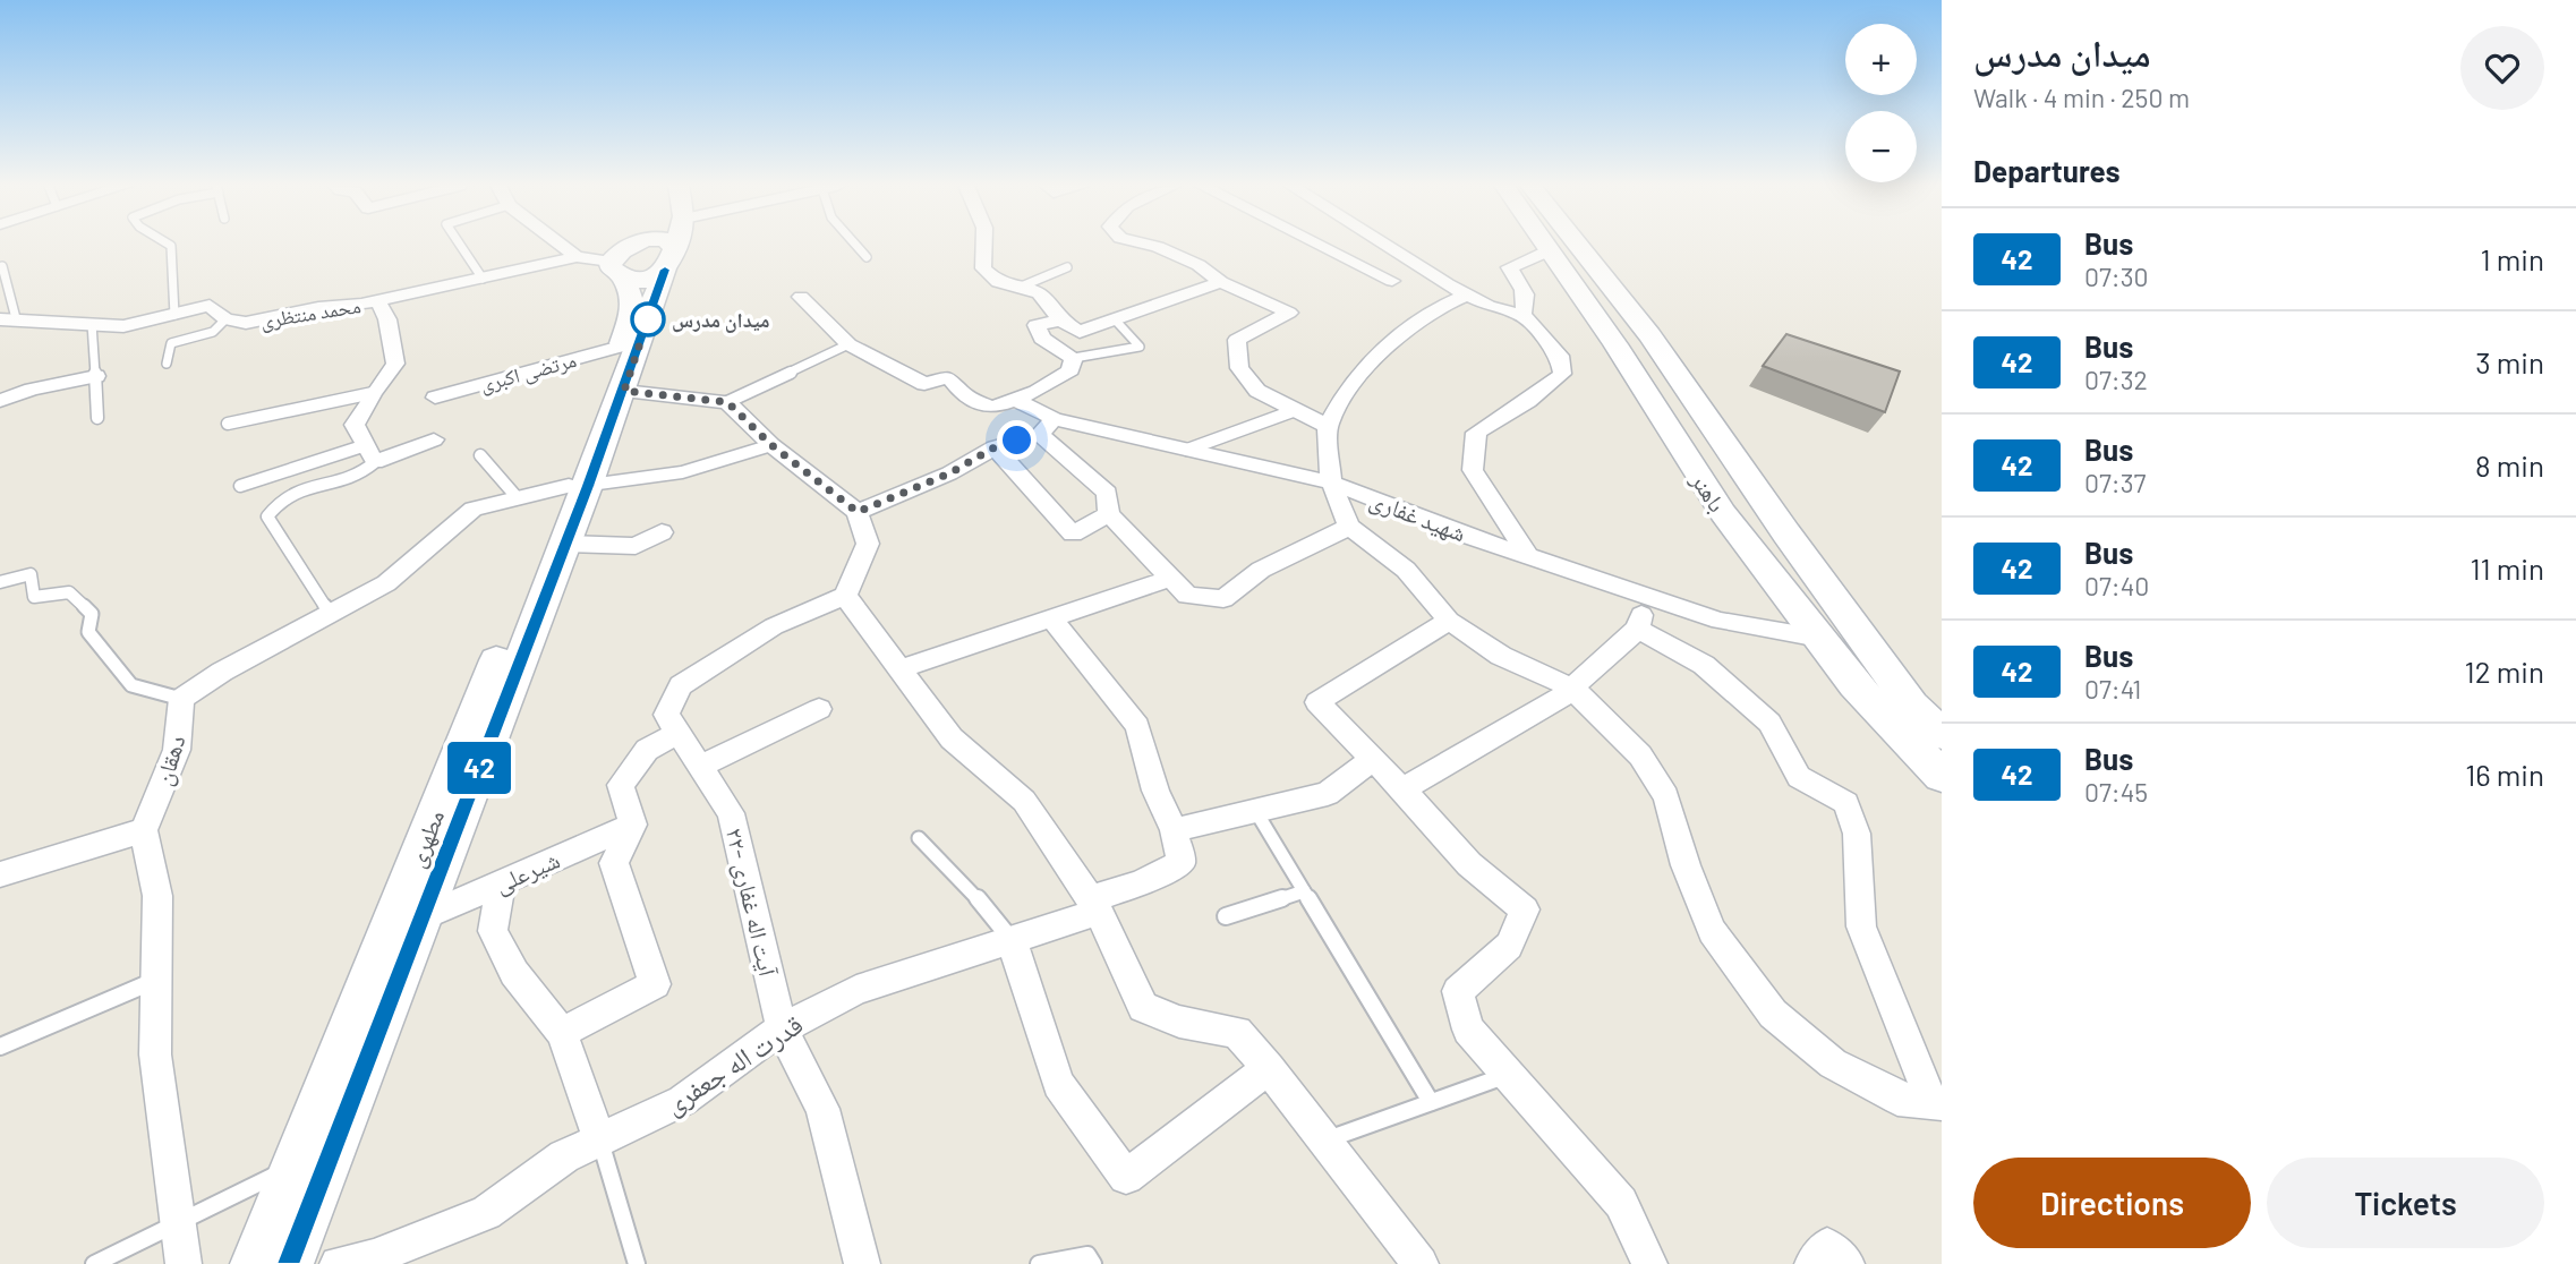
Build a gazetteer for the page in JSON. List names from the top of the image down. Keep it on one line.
{"streets":{"main road":["باهنر","مطهری"],"street":["محمد منتظری","مرتضی اکبری","شهید غفاری","دهقان","شیرعلی","۲۲- آیت اله غفاری","قدرت اله جعفری"]},"crossings":[["مرتضی اکبری","مطهری"],["باهنر","شهید غفاری"],["مطهری","شیرعلی"],["۲۲- آیت اله غفاری","قدرت اله جعفری"]],"places":["میدان مدرس"],"lines":["bus line 42"],"page":{"on_map":"42","heading":[["میدان مدرس","Walk · 4 min · 250 m"],"Departures"],"map_buttons":["+","−"],"list":[{"mark":"42","name":"Bus","note":"07:30","value":"1 min"},{"mark":"42","name":"Bus","note":"07:32","value":"3 min"},{"mark":"42","name":"Bus","note":"07:37","value":"8 min"},{"mark":"42","name":"Bus","note":"07:40","value":"11 min"},{"mark":"42","name":"Bus","note":"07:41","value":"12 min"},{"mark":"42","name":"Bus","note":"07:45","value":"16 min"}],"buttons":["Directions","Tickets"]}}
